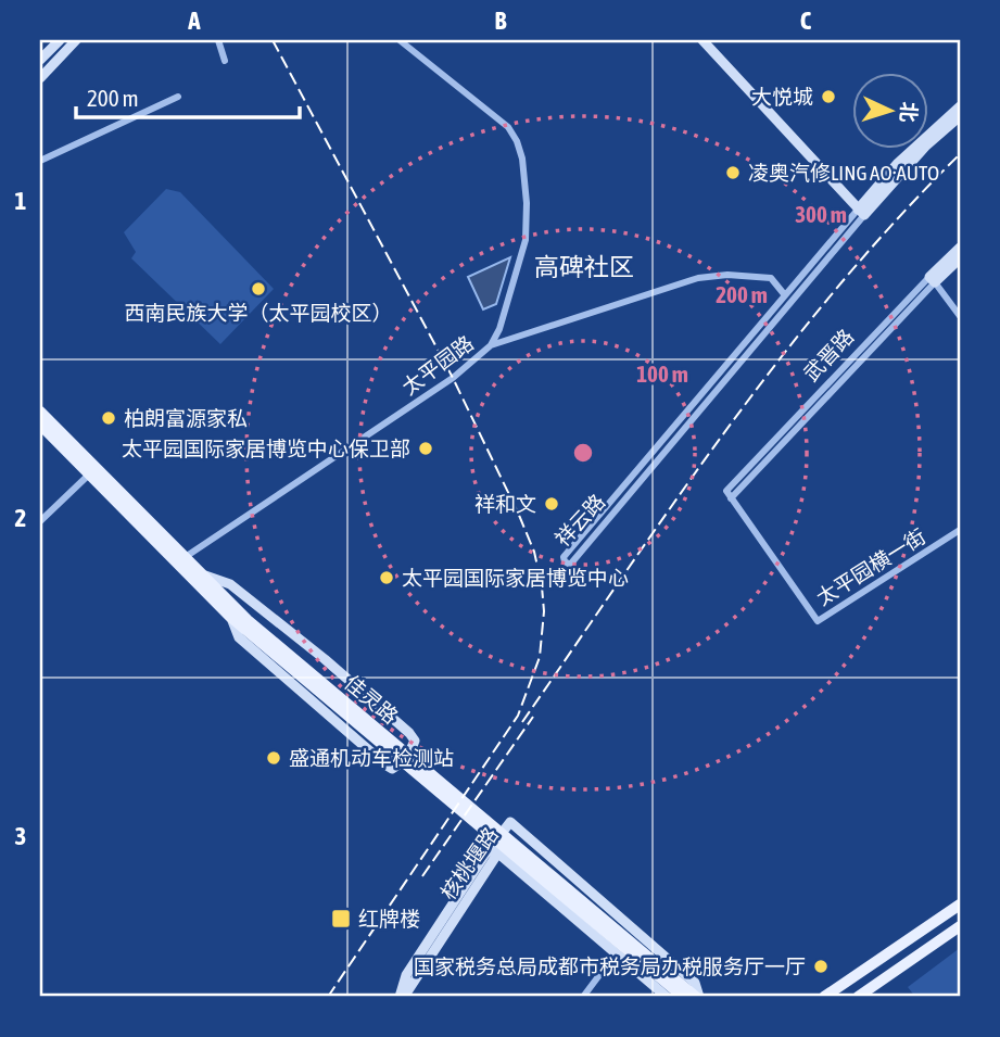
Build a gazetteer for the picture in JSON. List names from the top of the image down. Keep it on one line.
{"streets":{"main road":["佳灵路"],"street":["武晋路","太平园路","祥云路","太平园横一街","核桃堰路"]},"crossings":[["武晋路","太平园横一街"],["太平园路","佳灵路"],["佳灵路","核桃堰路"]],"districts":["高碑社区"],"places":{"other":["大悦城","凌奥汽修LING AO·AUTO","西南民族大学（太平园校区）","柏朗富源家私","太平园国际家居博览中心保卫部","祥和文","太平园国际家居博览中心","盛通机动车检测站","国家税务总局成都市税务局办税服务厅一厅"],"transit":["红牌楼"]},"scale_bar":"200 m","north":"right","grid":{"columns":["A","B","C"],"rows":["1","2","3"]},"rings":["300 m","200 m","100 m"]}
